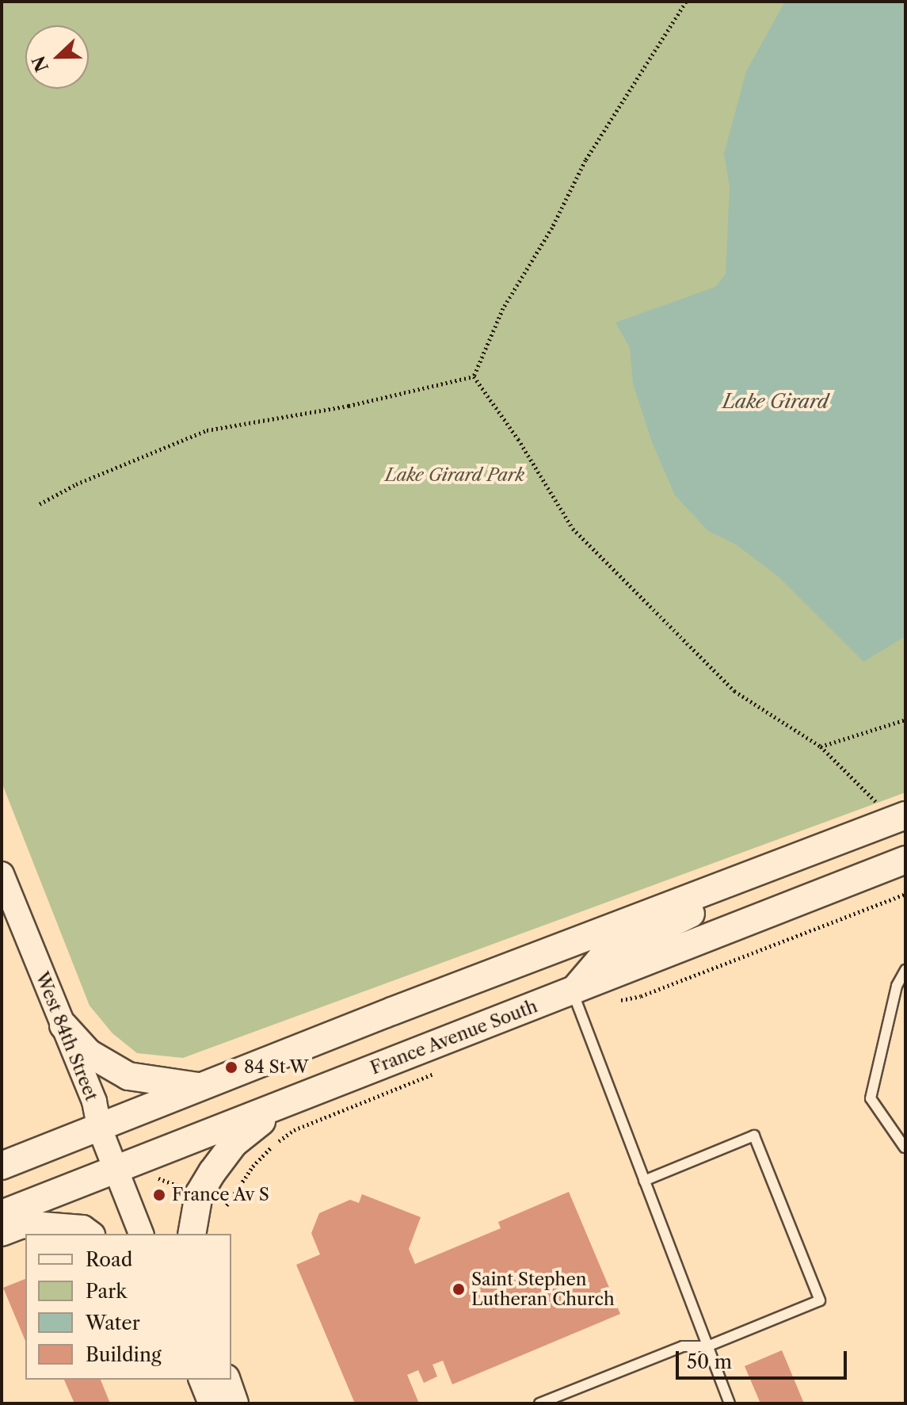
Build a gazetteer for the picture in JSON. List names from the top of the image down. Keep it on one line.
{"streets":{"main road":["France Avenue South"],"street":["West 84th Street"]},"crossings":[["West 84th Street","France Avenue South"]],"water":["Lake Girard"],"parks":["Lake Girard Park"],"places":["84 St W","France Av S","Saint Stephen Lutheran Church"],"legend":["Road","Park","Water","Building"],"scale_bar":"50 m","north":"left"}
